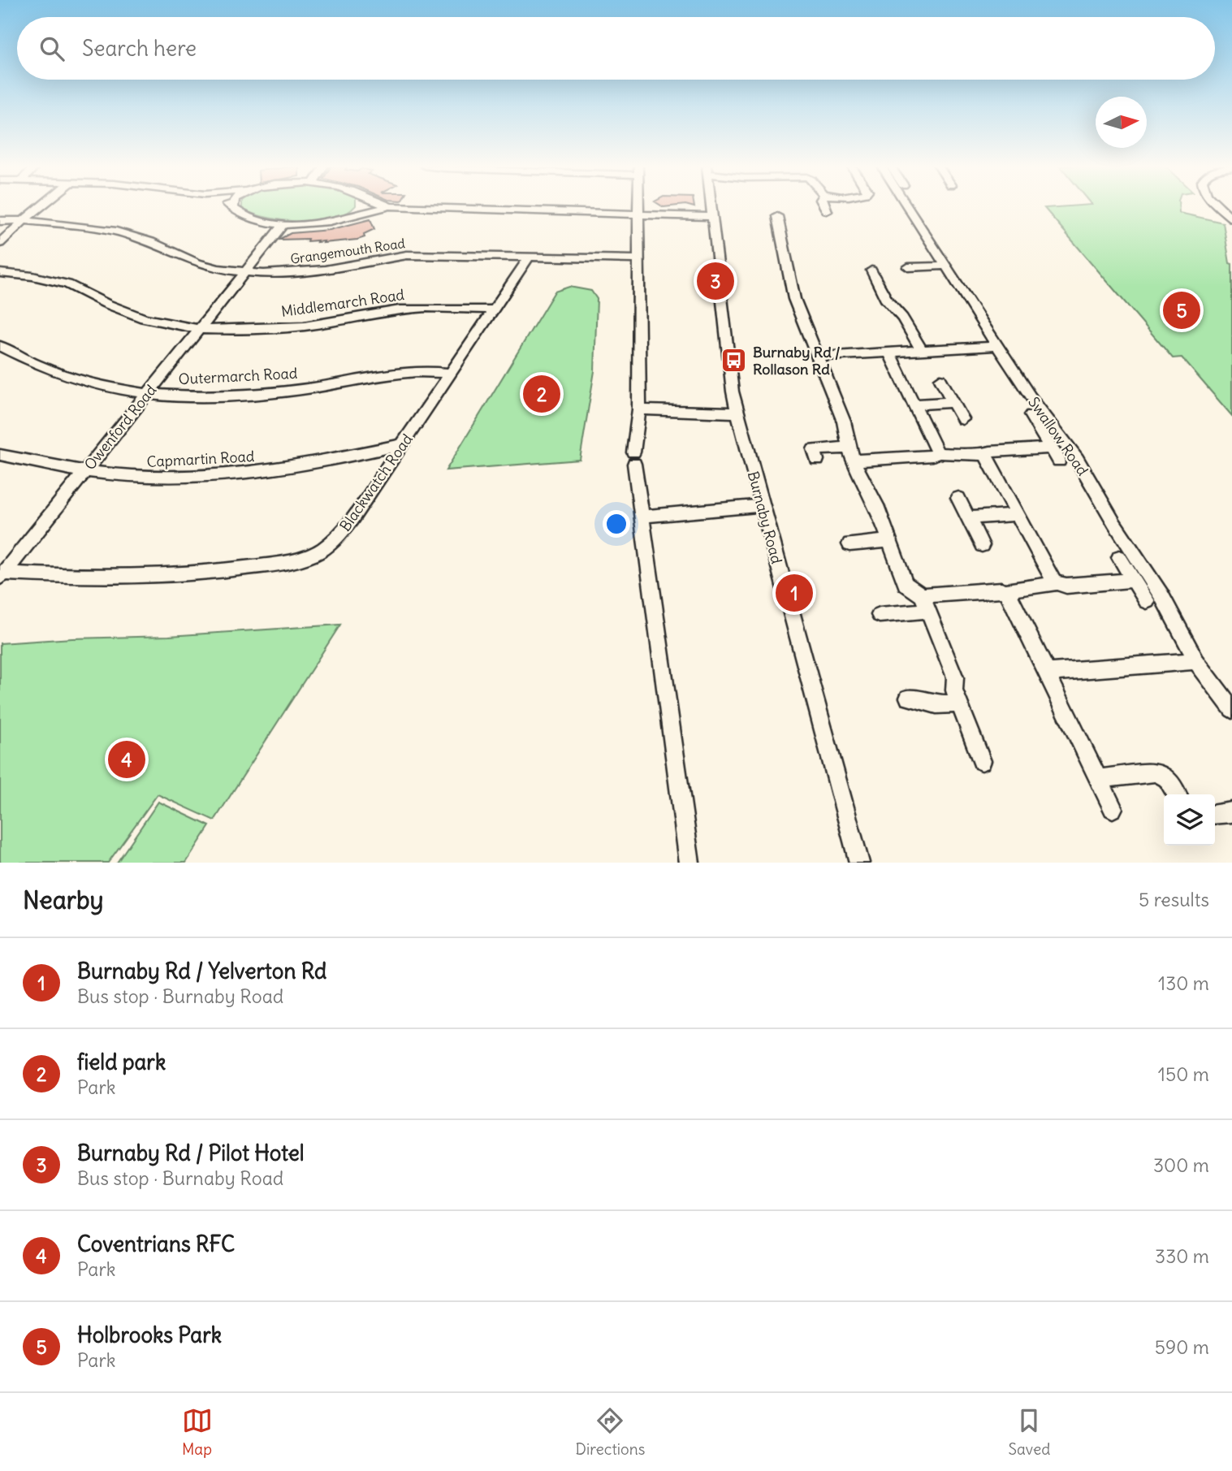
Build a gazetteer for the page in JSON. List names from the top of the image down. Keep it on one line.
{"streets":{"street":["Grangemouth Road","Middlemarch Road","Outermarch Road","Owenford Road","Swallow Road","Capmartin Road","Blackwatch Road","Burnaby Road"]},"crossings":[["Grangemouth Road","Owenford Road"],["Grangemouth Road","Blackwatch Road"],["Middlemarch Road","Owenford Road"],["Middlemarch Road","Blackwatch Road"],["Outermarch Road","Owenford Road"],["Outermarch Road","Blackwatch Road"],["Owenford Road","Capmartin Road"],["Owenford Road","Blackwatch Road"],["Capmartin Road","Blackwatch Road"]],"places":{"bus stop":["Burnaby Rd / Rollason Rd"]},"north":"right","page":{"search":"Search here","pins":["3","5","2","1","4"],"heading":["Nearby","5 results"],"list":[{"mark":"1","name":"Burnaby Rd / Yelverton Rd","note":"Bus stop · Burnaby Road","value":"130 m"},{"mark":"2","name":"field park","note":"Park","value":"150 m"},{"mark":"3","name":"Burnaby Rd / Pilot Hotel","note":"Bus stop · Burnaby Road","value":"300 m"},{"mark":"4","name":"Coventrians RFC","note":"Park","value":"330 m"},{"mark":"5","name":"Holbrooks Park","note":"Park","value":"590 m"}],"nav":["Map","Directions","Saved"]}}
